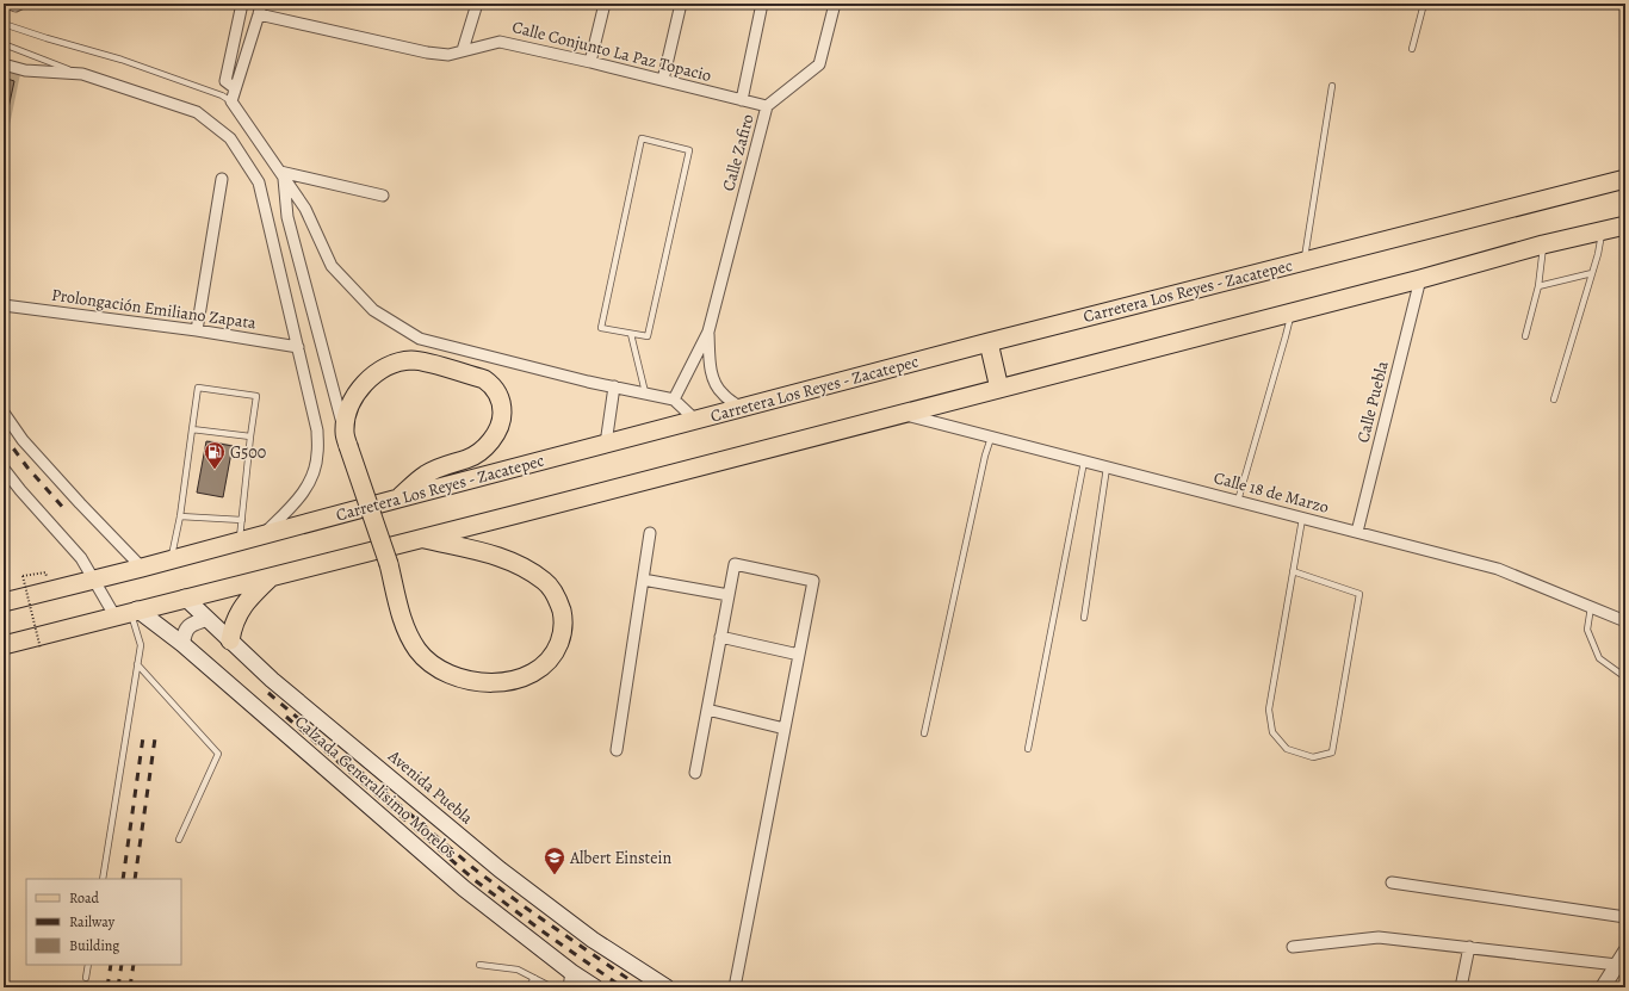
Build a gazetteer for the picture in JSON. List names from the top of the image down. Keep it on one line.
{"streets":{"main road":["Carretera Los Reyes - Zacatepec","Calzada Generalísimo Morelos","Avenida Puebla"],"street":["Calle Conjunto La Paz Topacio","Calle Zafiro","Prolongación Emiliano Zapata","Calle Puebla","Calle 18 de Marzo"]},"crossings":[["Calle Conjunto La Paz Topacio","Calle Zafiro"],["Calle Zafiro","Carretera Los Reyes - Zacatepec"],["Calle Puebla","Calle 18 de Marzo"]],"places":{"fuel station":["G500"],"school or university":["Albert Einstein"]},"legend":["Road","Railway","Building"]}
